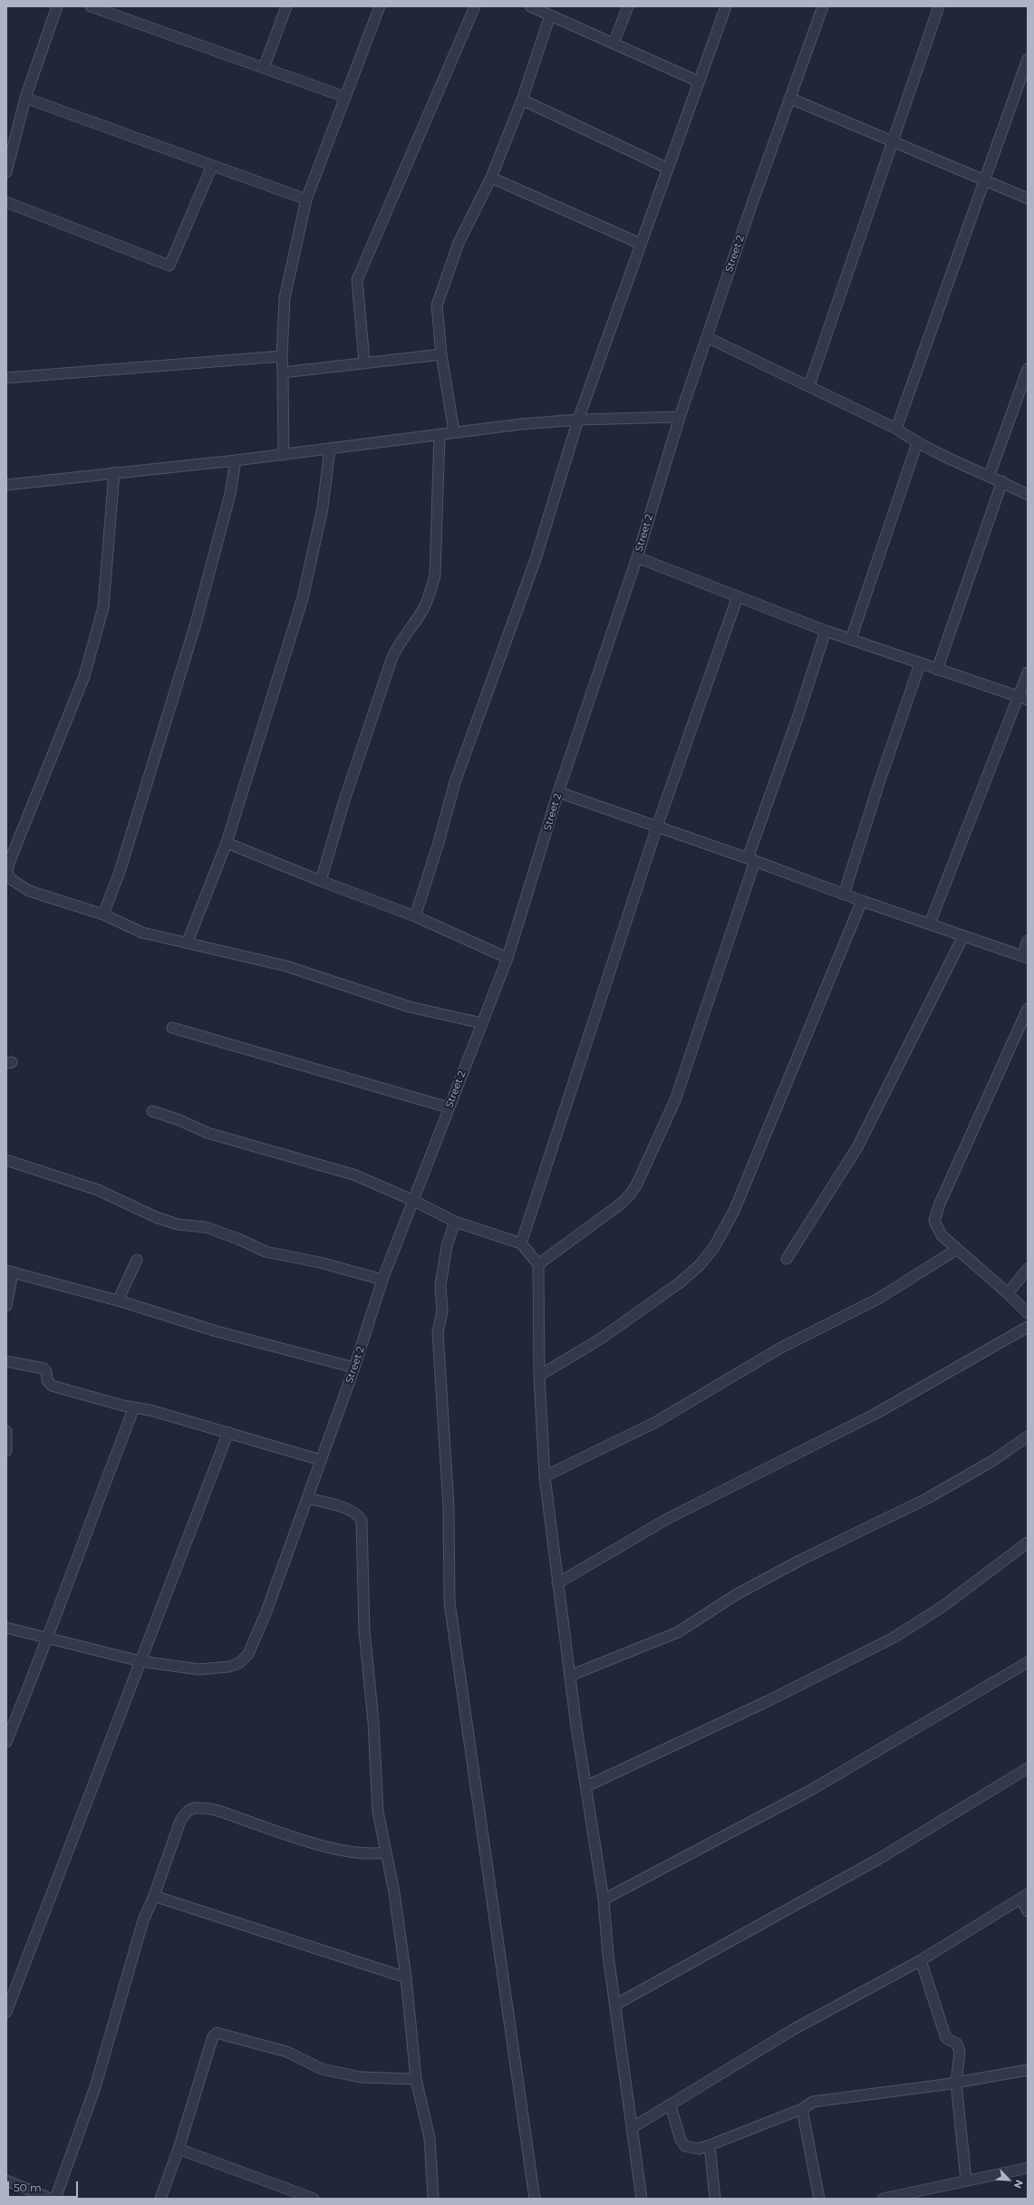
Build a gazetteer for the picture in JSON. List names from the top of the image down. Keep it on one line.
{"streets":{"street":["Street 2"]},"scale_bar":"50 m","north":"bottom right"}
